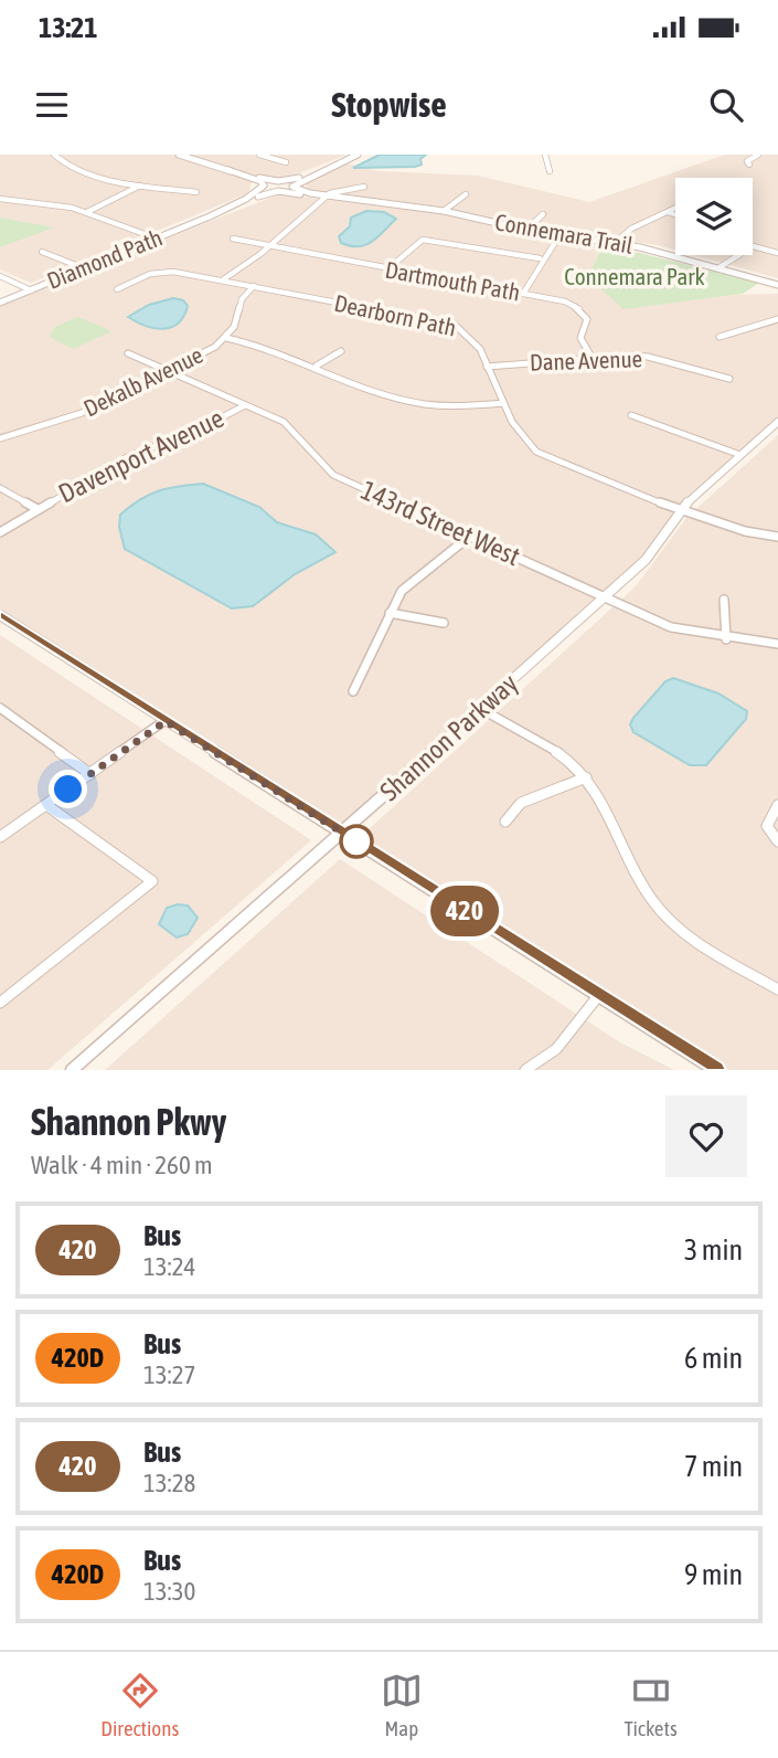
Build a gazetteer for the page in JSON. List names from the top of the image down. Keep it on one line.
{"streets":{"street":["Connemara Trail","Diamond Path","Dartmouth Path","Dearborn Path","Dane Avenue","Dekalb Avenue","Davenport Avenue","143rd Street West","Shannon Parkway"]},"crossings":[["Connemara Trail","Diamond Path"],["Dartmouth Path","Dane Avenue"],["Dearborn Path","Dane Avenue"],["Dearborn Path","Dekalb Avenue"],["Dearborn Path","Shannon Parkway"],["Dekalb Avenue","143rd Street West"],["Davenport Avenue","143rd Street West"],["143rd Street West","Shannon Parkway"]],"parks":["Connemara Park"],"lines":["bus line 420"],"page":{"status":"13:21","header":"Stopwise","on_map":"420","heading":["Shannon Pkwy","Walk · 4 min · 260 m"],"list":[{"mark":"420","name":"Bus","note":"13:24","value":"3 min"},{"mark":"420D","name":"Bus","note":"13:27","value":"6 min"},{"mark":"420","name":"Bus","note":"13:28","value":"7 min"},{"mark":"420D","name":"Bus","note":"13:30","value":"9 min"}],"tabs":["Directions","Map","Tickets"]}}
